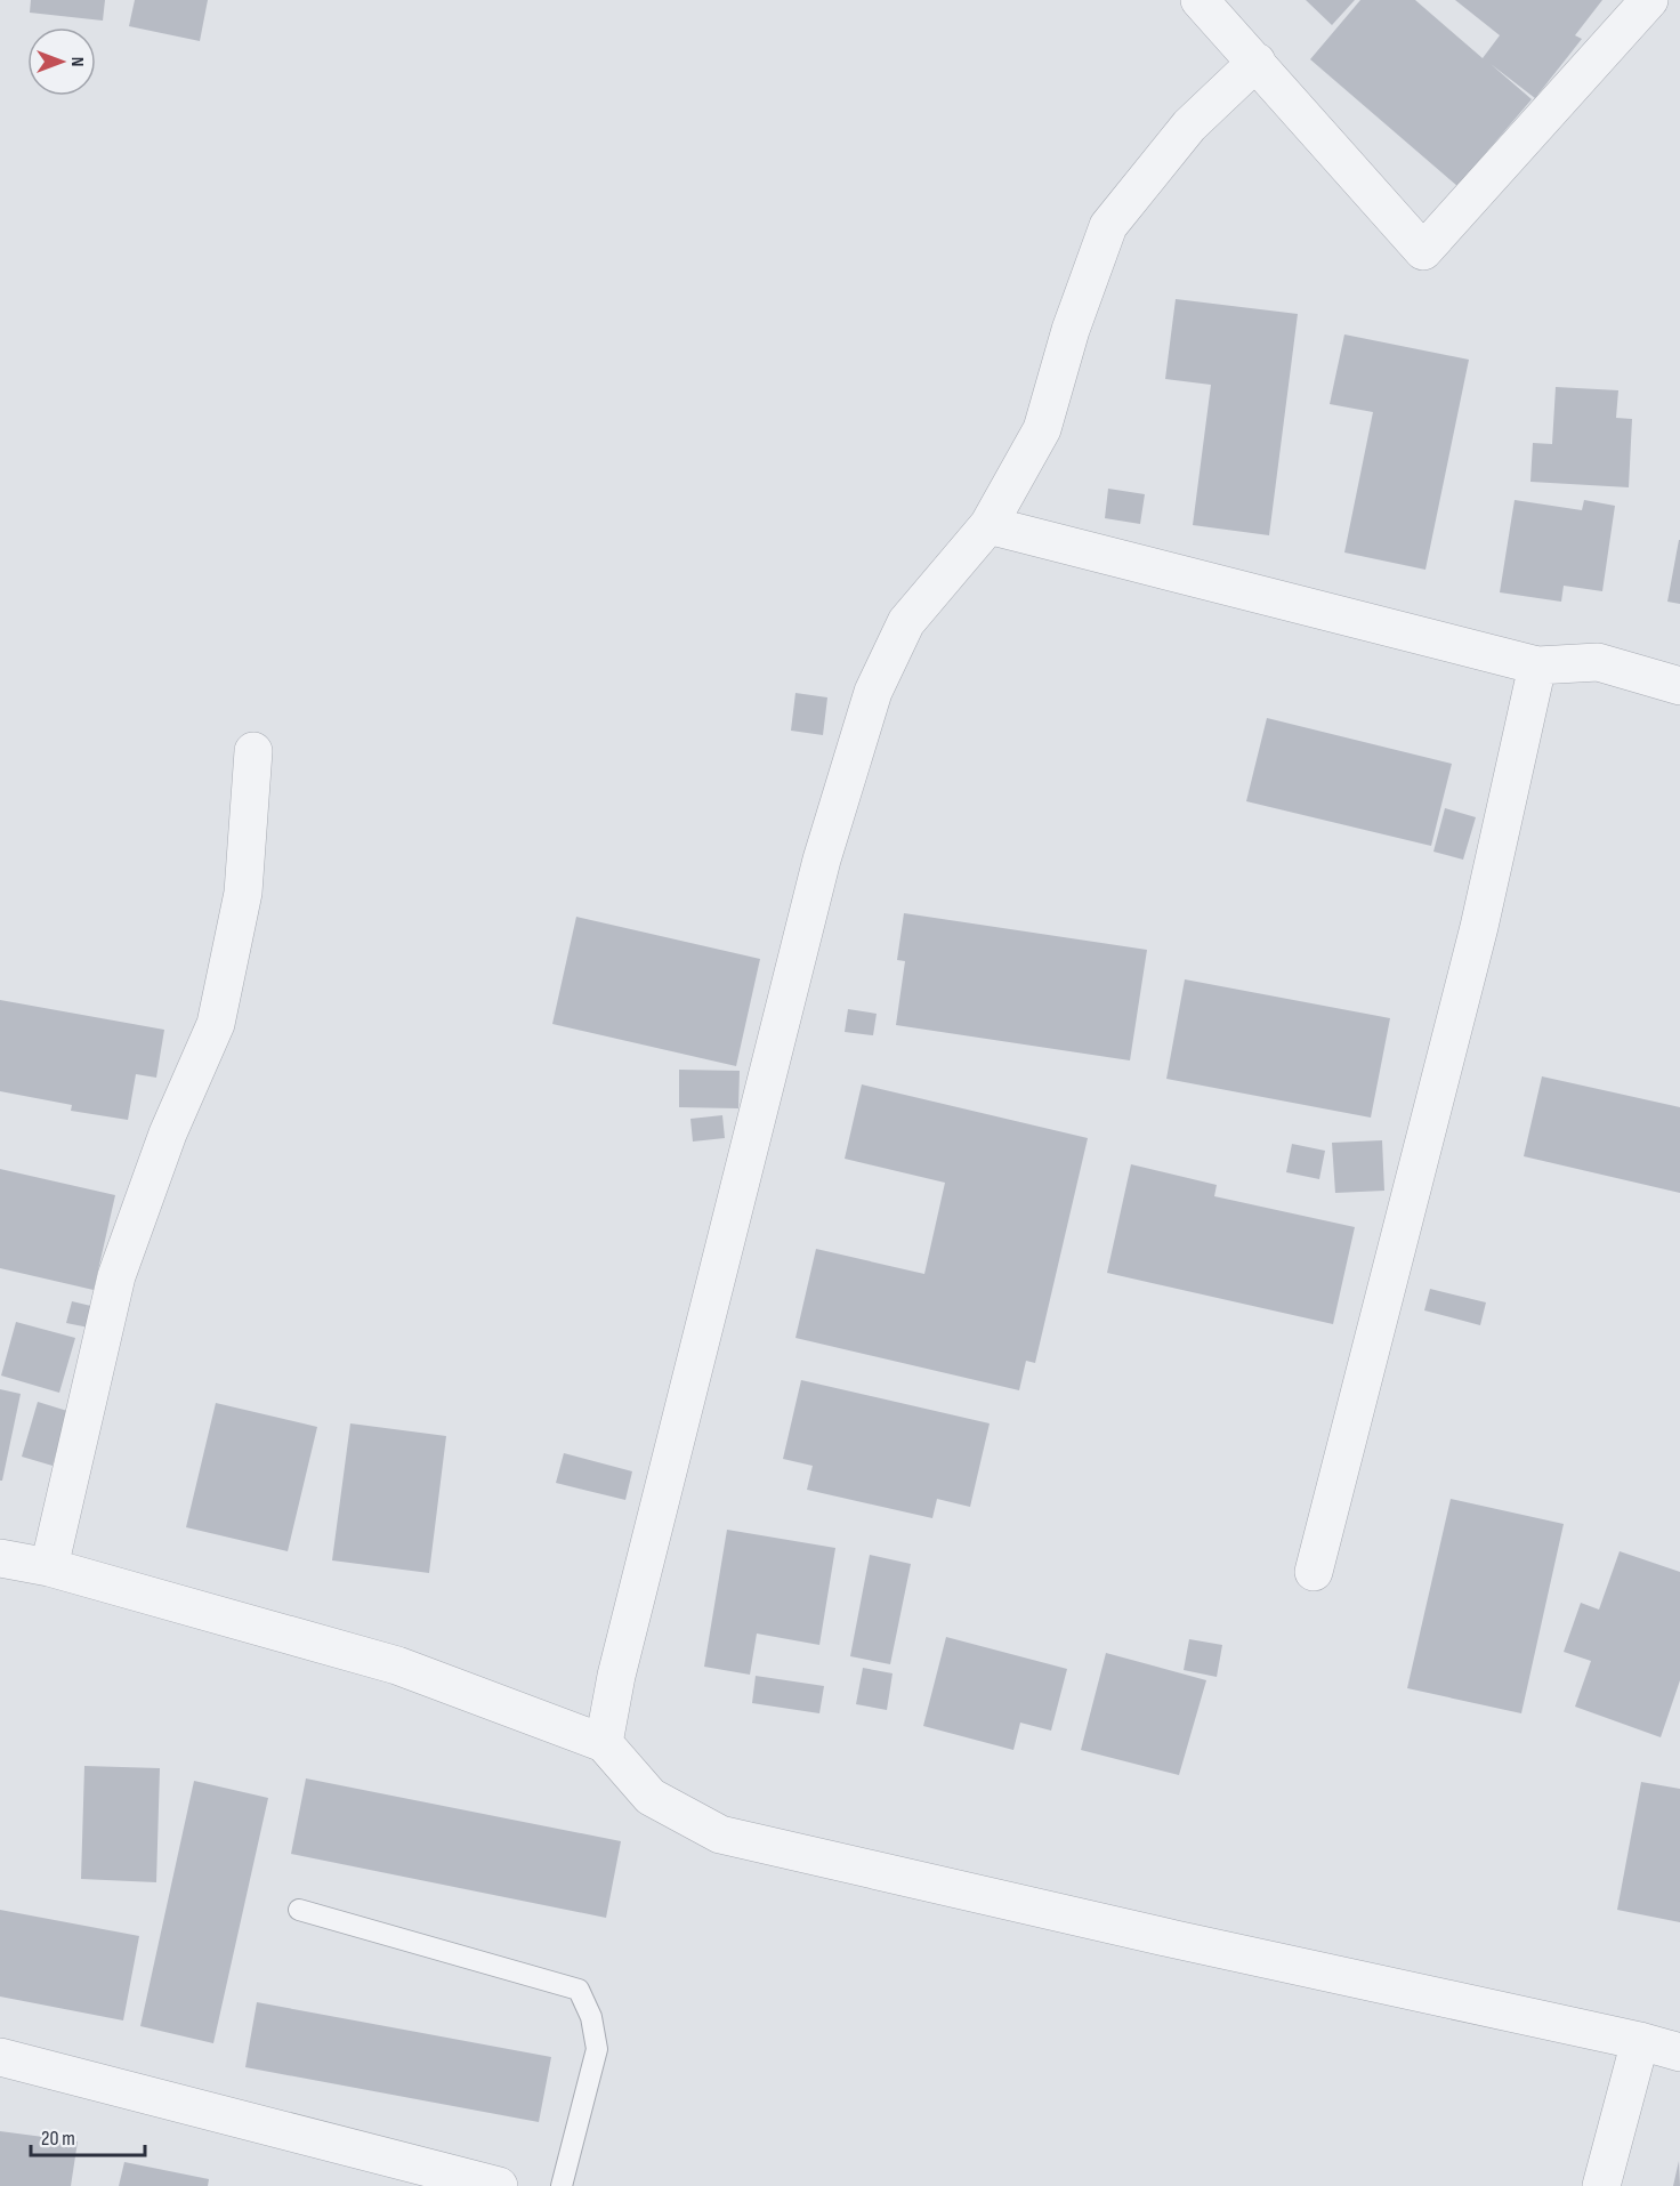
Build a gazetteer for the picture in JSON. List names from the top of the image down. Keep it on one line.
{"scale_bar":"20 m","north":"right"}
